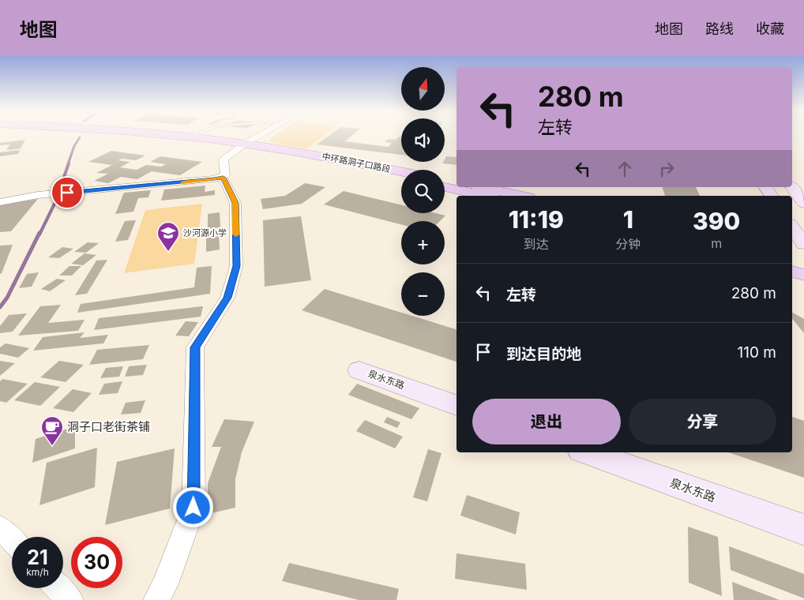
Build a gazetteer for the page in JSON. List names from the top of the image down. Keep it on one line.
{"streets":{"main road":["中环路洞子口路段","泉水东路"]},"places":{"school or university":["沙河源小学"],"cafe":["洞子口老街茶铺"]},"north":"top","page":{"header":"地图","nav":["地图","路线","收藏"],"map_buttons":["+","−"],"turn":["280 m","左转"],"eta":["11:19","到达","1","分钟","390","m"],"list":[{"name":"左转","value":"280 m"},{"name":"到达目的地","value":"110 m"}],"buttons":["退出","分享"],"speed":"21 km/h","limit":"30"}}
